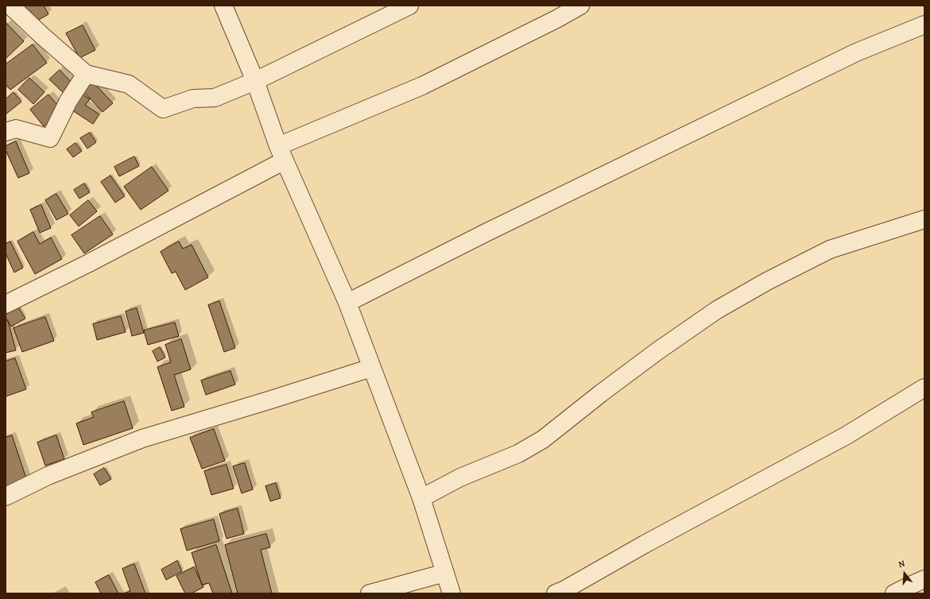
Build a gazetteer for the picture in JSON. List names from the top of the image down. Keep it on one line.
{"north":"top"}
